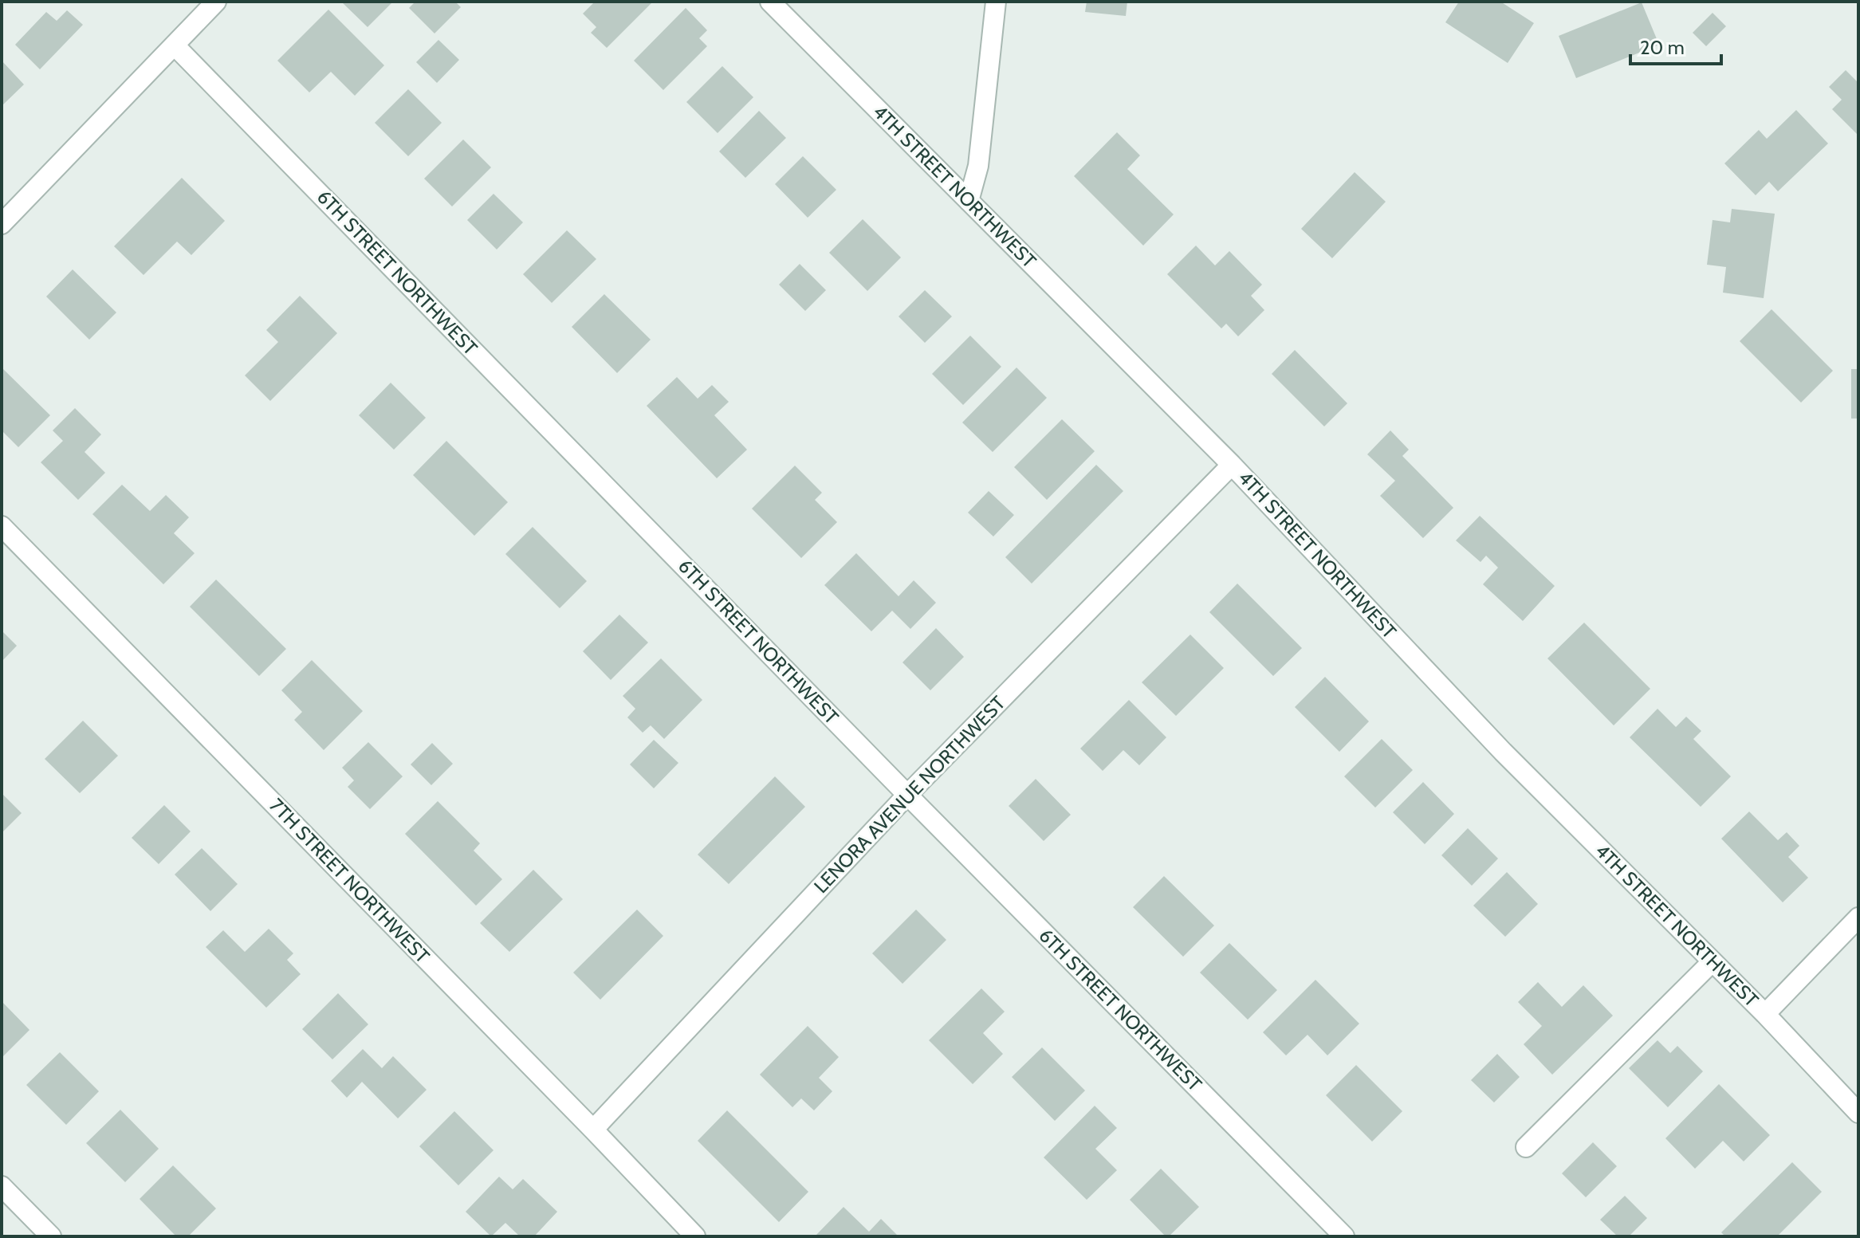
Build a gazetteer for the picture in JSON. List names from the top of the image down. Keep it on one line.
{"streets":{"street":["4TH STREET NORTHWEST","6TH STREET NORTHWEST","LENORA AVENUE NORTHWEST","7TH STREET NORTHWEST"]},"crossings":[["4TH STREET NORTHWEST","LENORA AVENUE NORTHWEST"],["6TH STREET NORTHWEST","LENORA AVENUE NORTHWEST"],["LENORA AVENUE NORTHWEST","7TH STREET NORTHWEST"]],"scale_bar":"20 m"}
